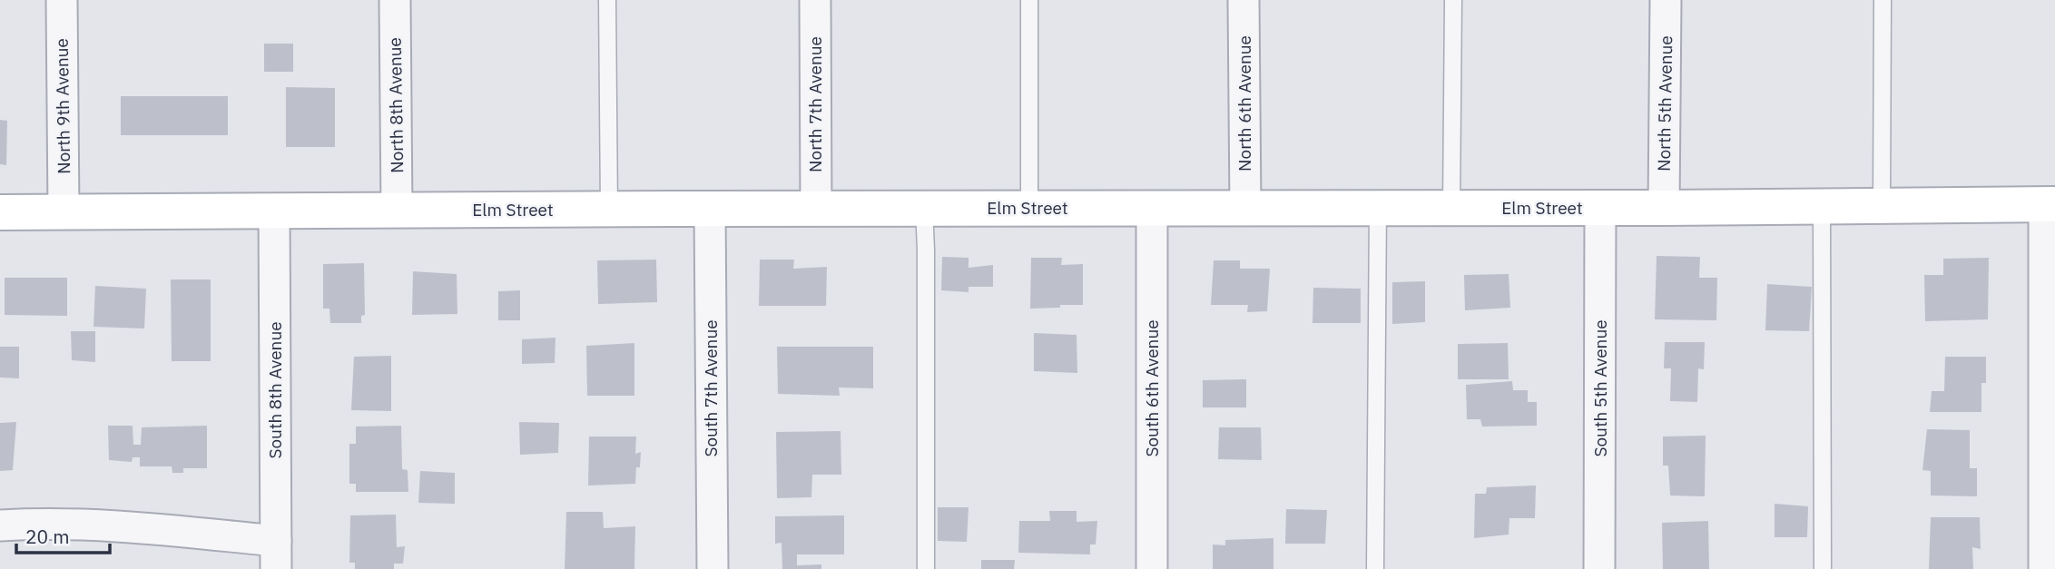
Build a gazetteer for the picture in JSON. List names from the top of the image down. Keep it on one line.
{"streets":{"street":["North 6th Avenue","North 5th Avenue","North 7th Avenue","North 8th Avenue","North 9th Avenue","Elm Street","South 7th Avenue","South 6th Avenue","South 5th Avenue","South 8th Avenue"]},"crossings":[["North 6th Avenue","Elm Street"],["North 5th Avenue","Elm Street"],["North 7th Avenue","Elm Street"],["North 8th Avenue","Elm Street"],["North 9th Avenue","Elm Street"],["Elm Street","South 7th Avenue"],["Elm Street","South 6th Avenue"],["Elm Street","South 5th Avenue"],["Elm Street","South 8th Avenue"]],"scale_bar":"20 m"}
